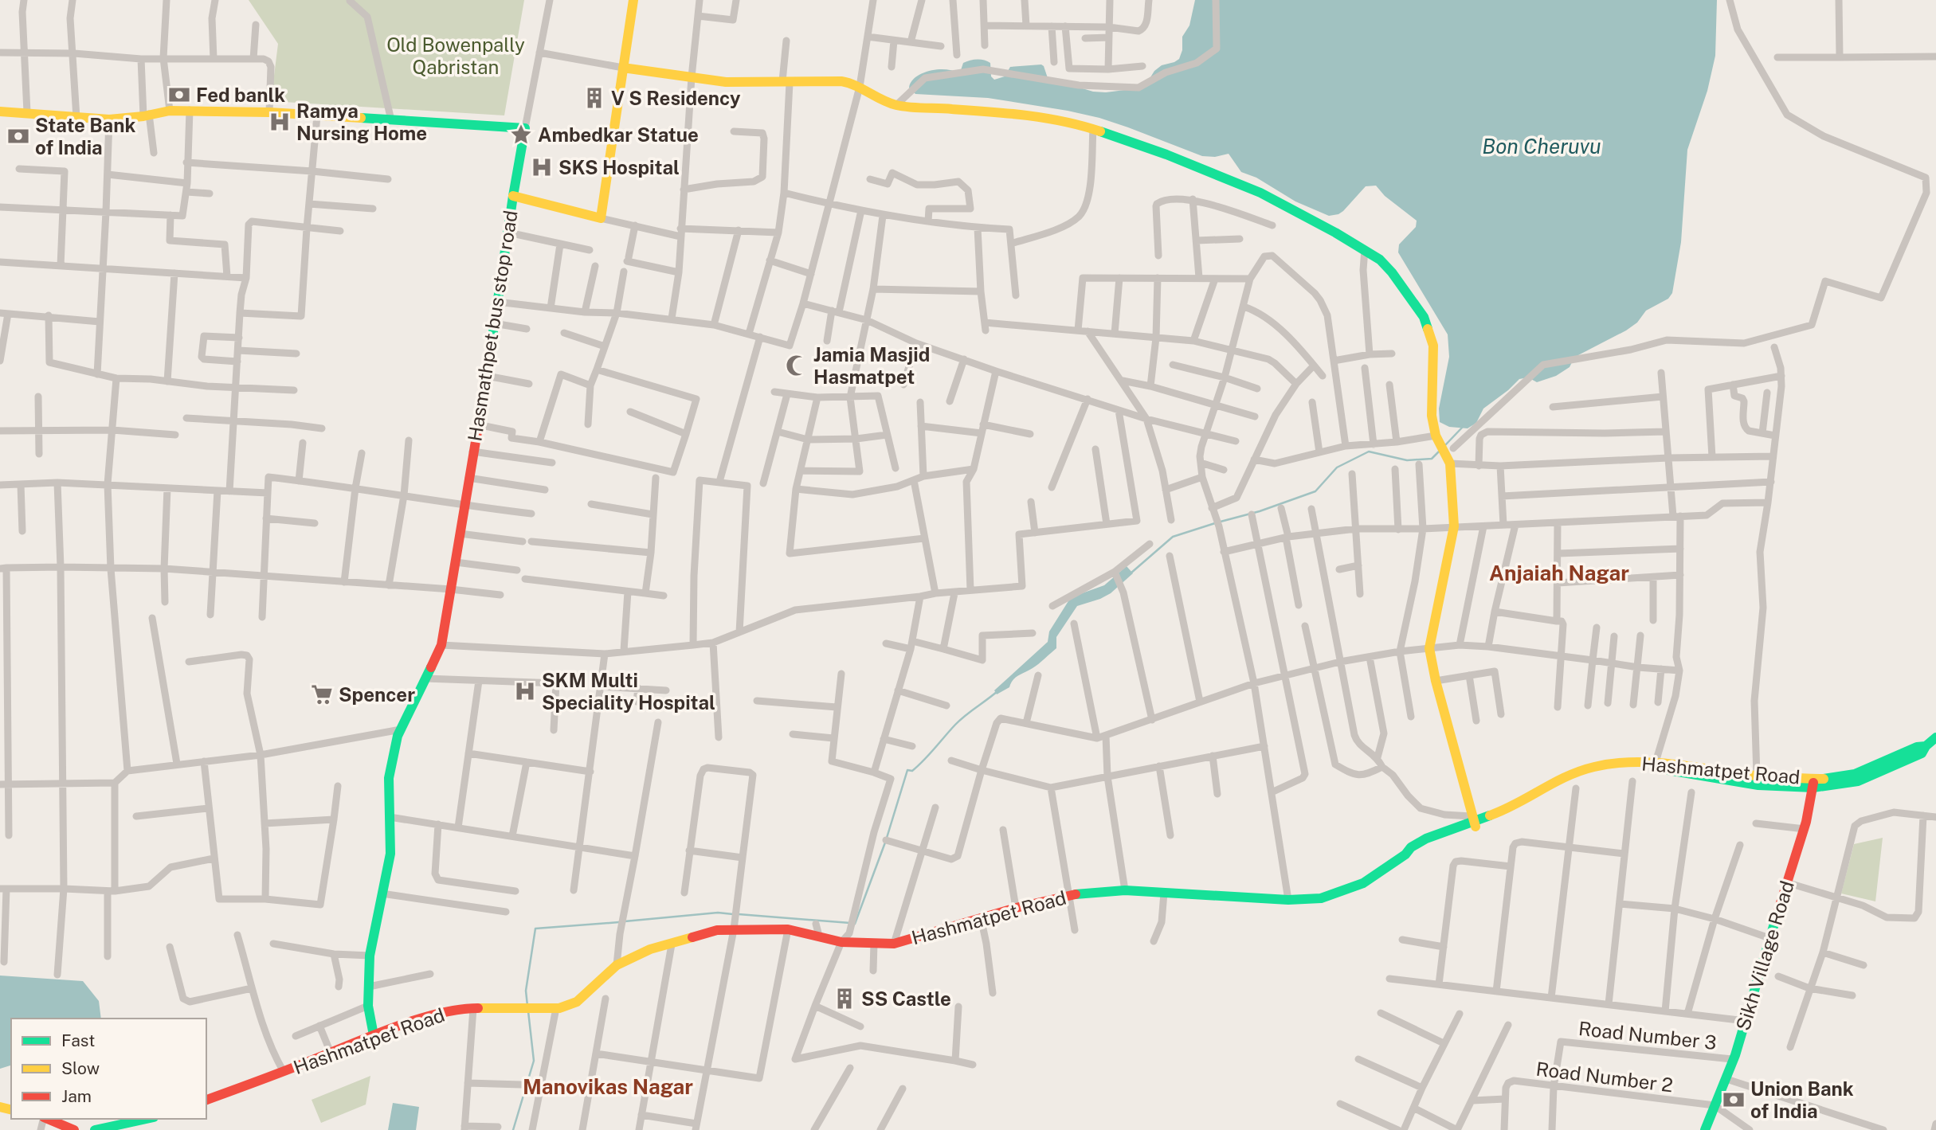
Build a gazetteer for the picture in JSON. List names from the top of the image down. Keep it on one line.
{"streets":{"street":["Hasmathpet bus stop road","Hashmatpet Road","Sikh Village Road","Road Number 3","Road Number 2"]},"crossings":[["Hasmathpet bus stop road","Hashmatpet Road"],["Hashmatpet Road","Sikh Village Road"],["Sikh Village Road","Road Number 3"],["Sikh Village Road","Road Number 2"],["Road Number 3","Road Number 2"]],"districts":["Anjaiah Nagar","Manovikas Nagar"],"water":["Bon Cheruvu"],"parks":["Old Bowenpally Qabristan"],"places":{"bank":["Fed banlk","State Bank of India","Union Bank of India"],"building":["V S Residency","SS Castle"],"hospital":["Ramya Nursing Home","SKS Hospital","SKM Multi Speciality Hospital"],"place":["Ambedkar Statue"],"mosque":["Jamia Masjid Hasmatpet"],"supermarket":["Spencer"]},"legend":["Fast","Slow","Jam"]}
